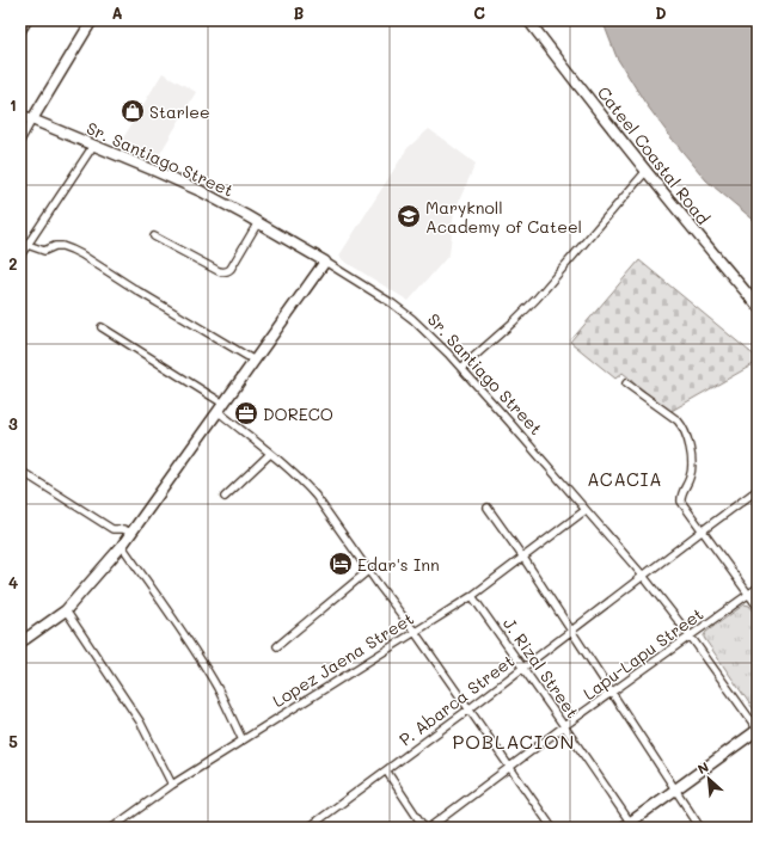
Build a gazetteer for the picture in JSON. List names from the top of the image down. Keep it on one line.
{"streets":{"street":["Cateel Coastal Road","Sr. Santiago Street","Lapu-Lapu Street","Lopez Jaena Street","J. Rizal Street","P. Abarca Street"]},"crossings":[["Sr. Santiago Street","Lapu-Lapu Street"],["Sr. Santiago Street","Lopez Jaena Street"],["Sr. Santiago Street","P. Abarca Street"],["Lapu-Lapu Street","J. Rizal Street"],["Lopez Jaena Street","J. Rizal Street"],["J. Rizal Street","P. Abarca Street"]],"districts":["ACACIA","POBLACION"],"places":{"shop":["Starlee"],"school or university":["Maryknoll Academy of Cateel"],"office":["DORECO"],"hotel":["Edar's Inn"]},"north":"top left","grid":{"columns":["A","B","C","D"],"rows":["1","2","3","4","5"]}}
